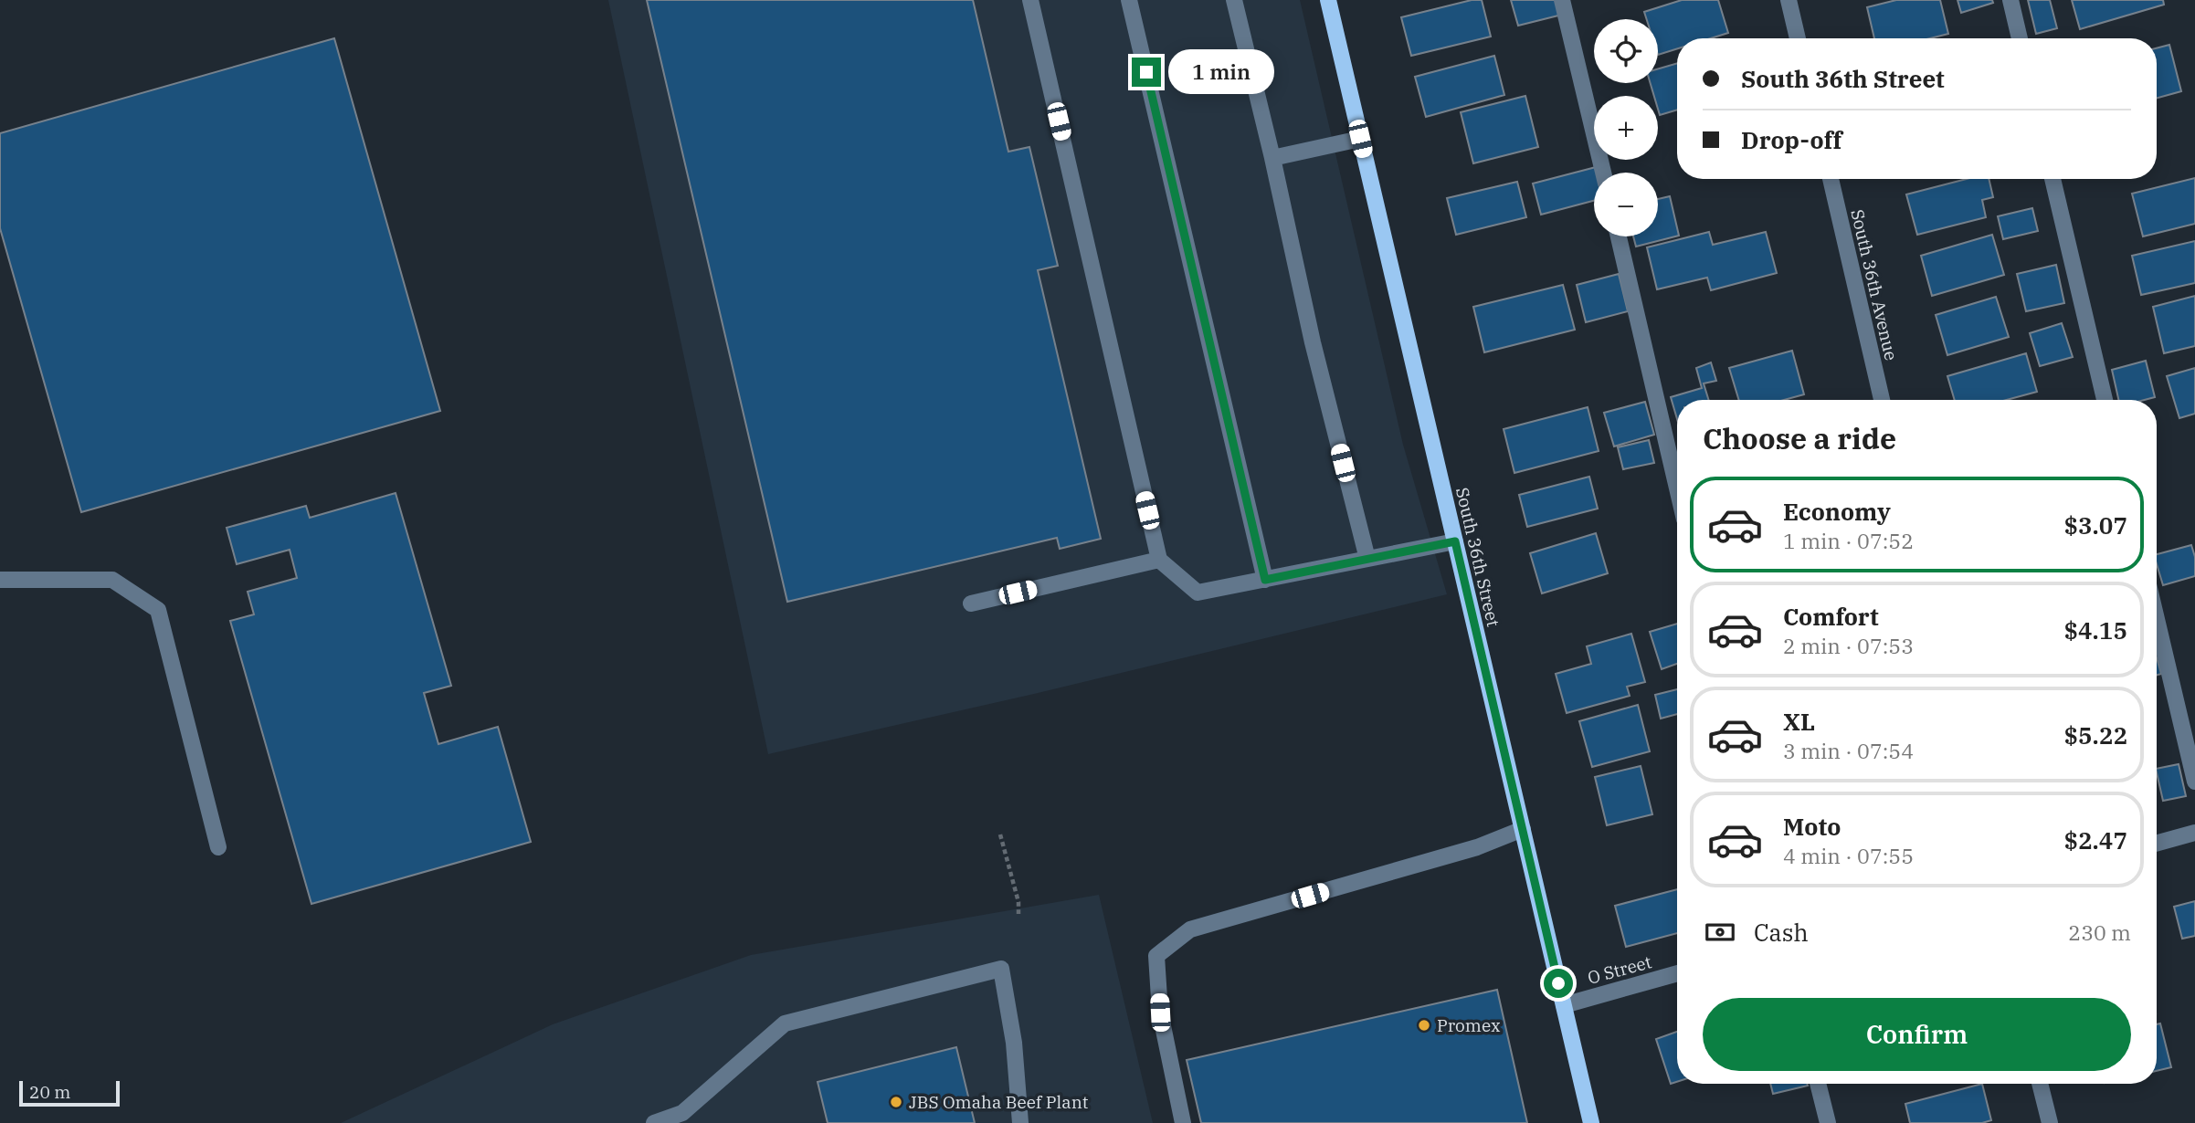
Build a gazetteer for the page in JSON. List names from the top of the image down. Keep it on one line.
{"streets":{"main road":["South 36th Street"],"street":["South 36th Avenue","O Street"]},"crossings":[["South 36th Street","O Street"]],"places":["Promex","JBS Omaha Beef Plant"],"scale_bar":"20 m","page":{"map_buttons":["+","−"],"banner":["South 36th Street","Drop-off"],"bubble":"1 min","heading":"Choose a ride","list":[{"name":"Economy","note":"1 min · 07:52","value":"$3.07"},{"name":"Comfort","note":"2 min · 07:53","value":"$4.15"},{"name":"XL","note":"3 min · 07:54","value":"$5.22"},{"name":"Moto","note":"4 min · 07:55","value":"$2.47"}],"pay":["Cash","230 m"],"buttons":"Confirm","scale":"20 m"}}
